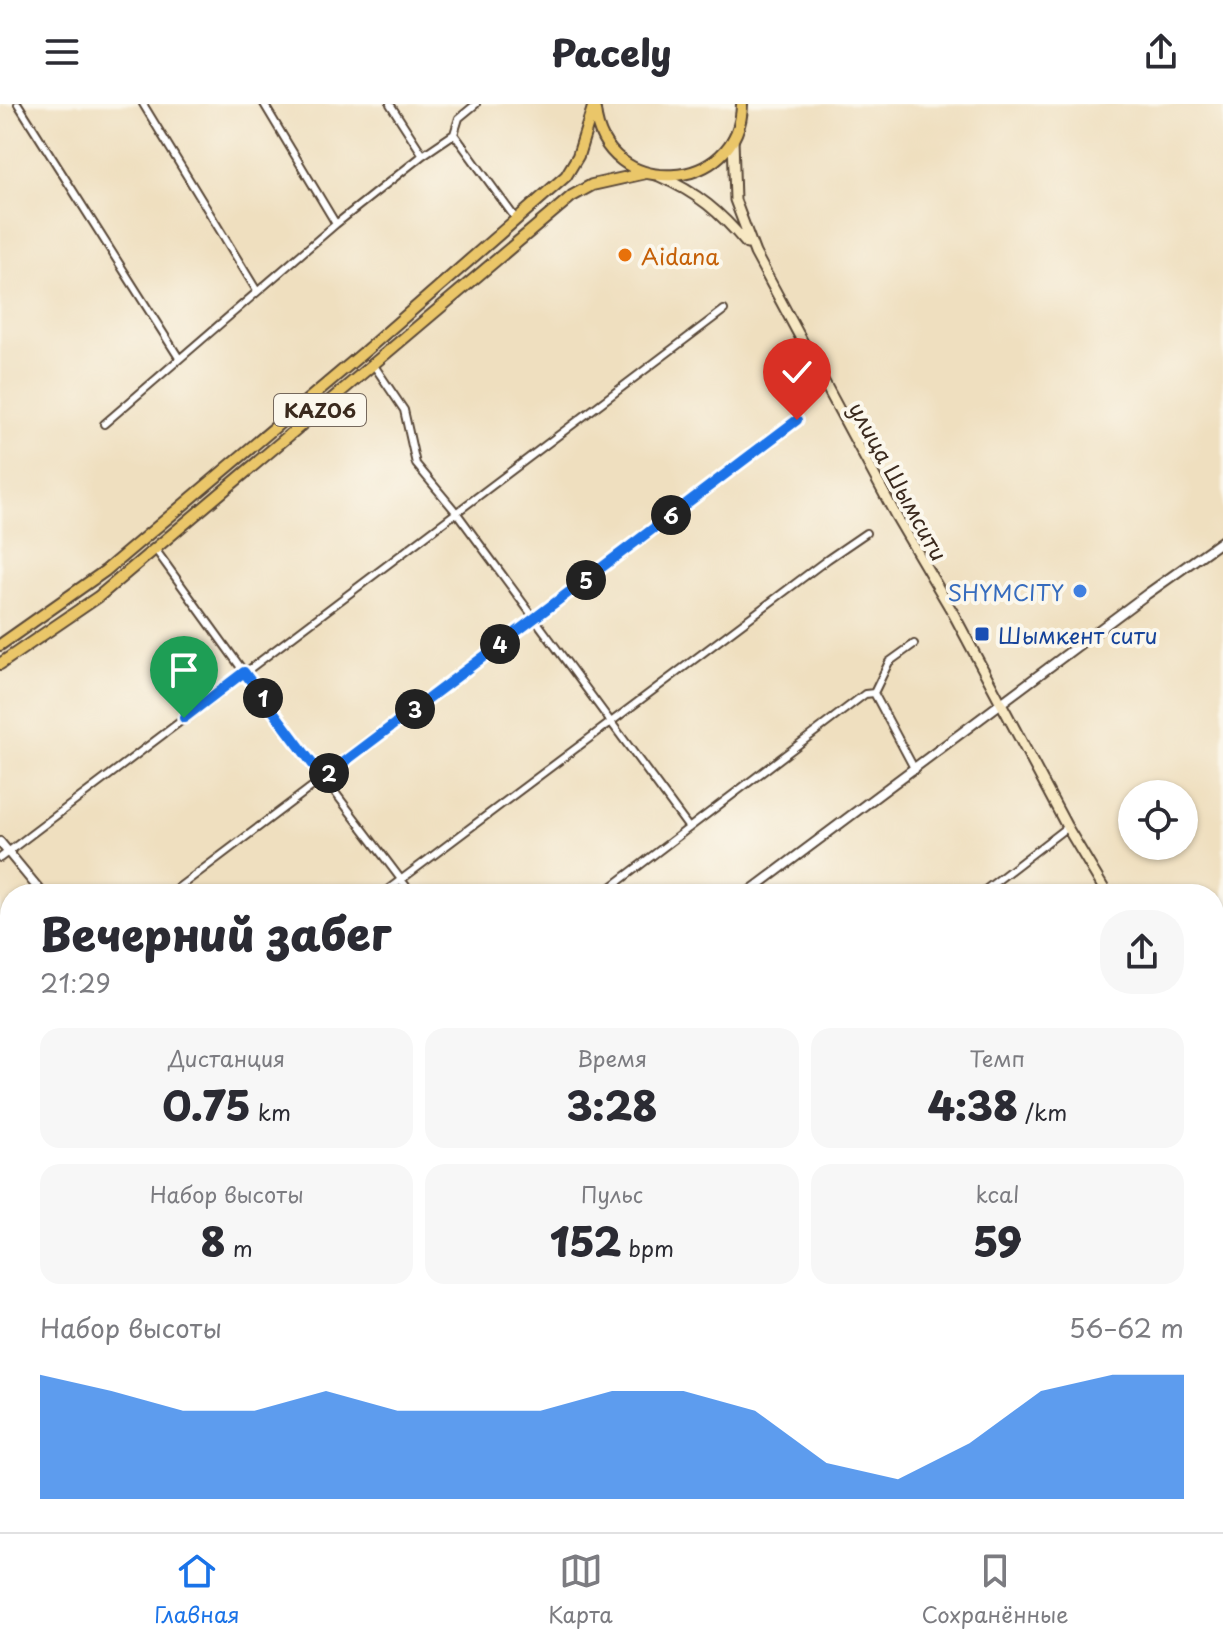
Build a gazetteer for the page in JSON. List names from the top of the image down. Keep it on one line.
{"streets":{"highway":["KАZ06"],"main road":["улица Шымсити"]},"crossings":[["KАZ06","улица Шымсити"]],"places":{"other":["Aidana","SHYMCITY"],"transit":["Шымкент сити"]},"page":{"header":"Pacely","pins":["6","5","4","1","3","2"],"heading":["Вечерний забег","21:29"],"stats":[["Дистанция","0.75 km"],["Время","3:28"],["Темп","4:38 /km"],["Набор высоты","8 m"],["Пульс","152 bpm"],["kcal","59"]],"chart":["Набор высоты","56–62 m"],"tabs":["Главная","Карта","Сохранённые"]}}
